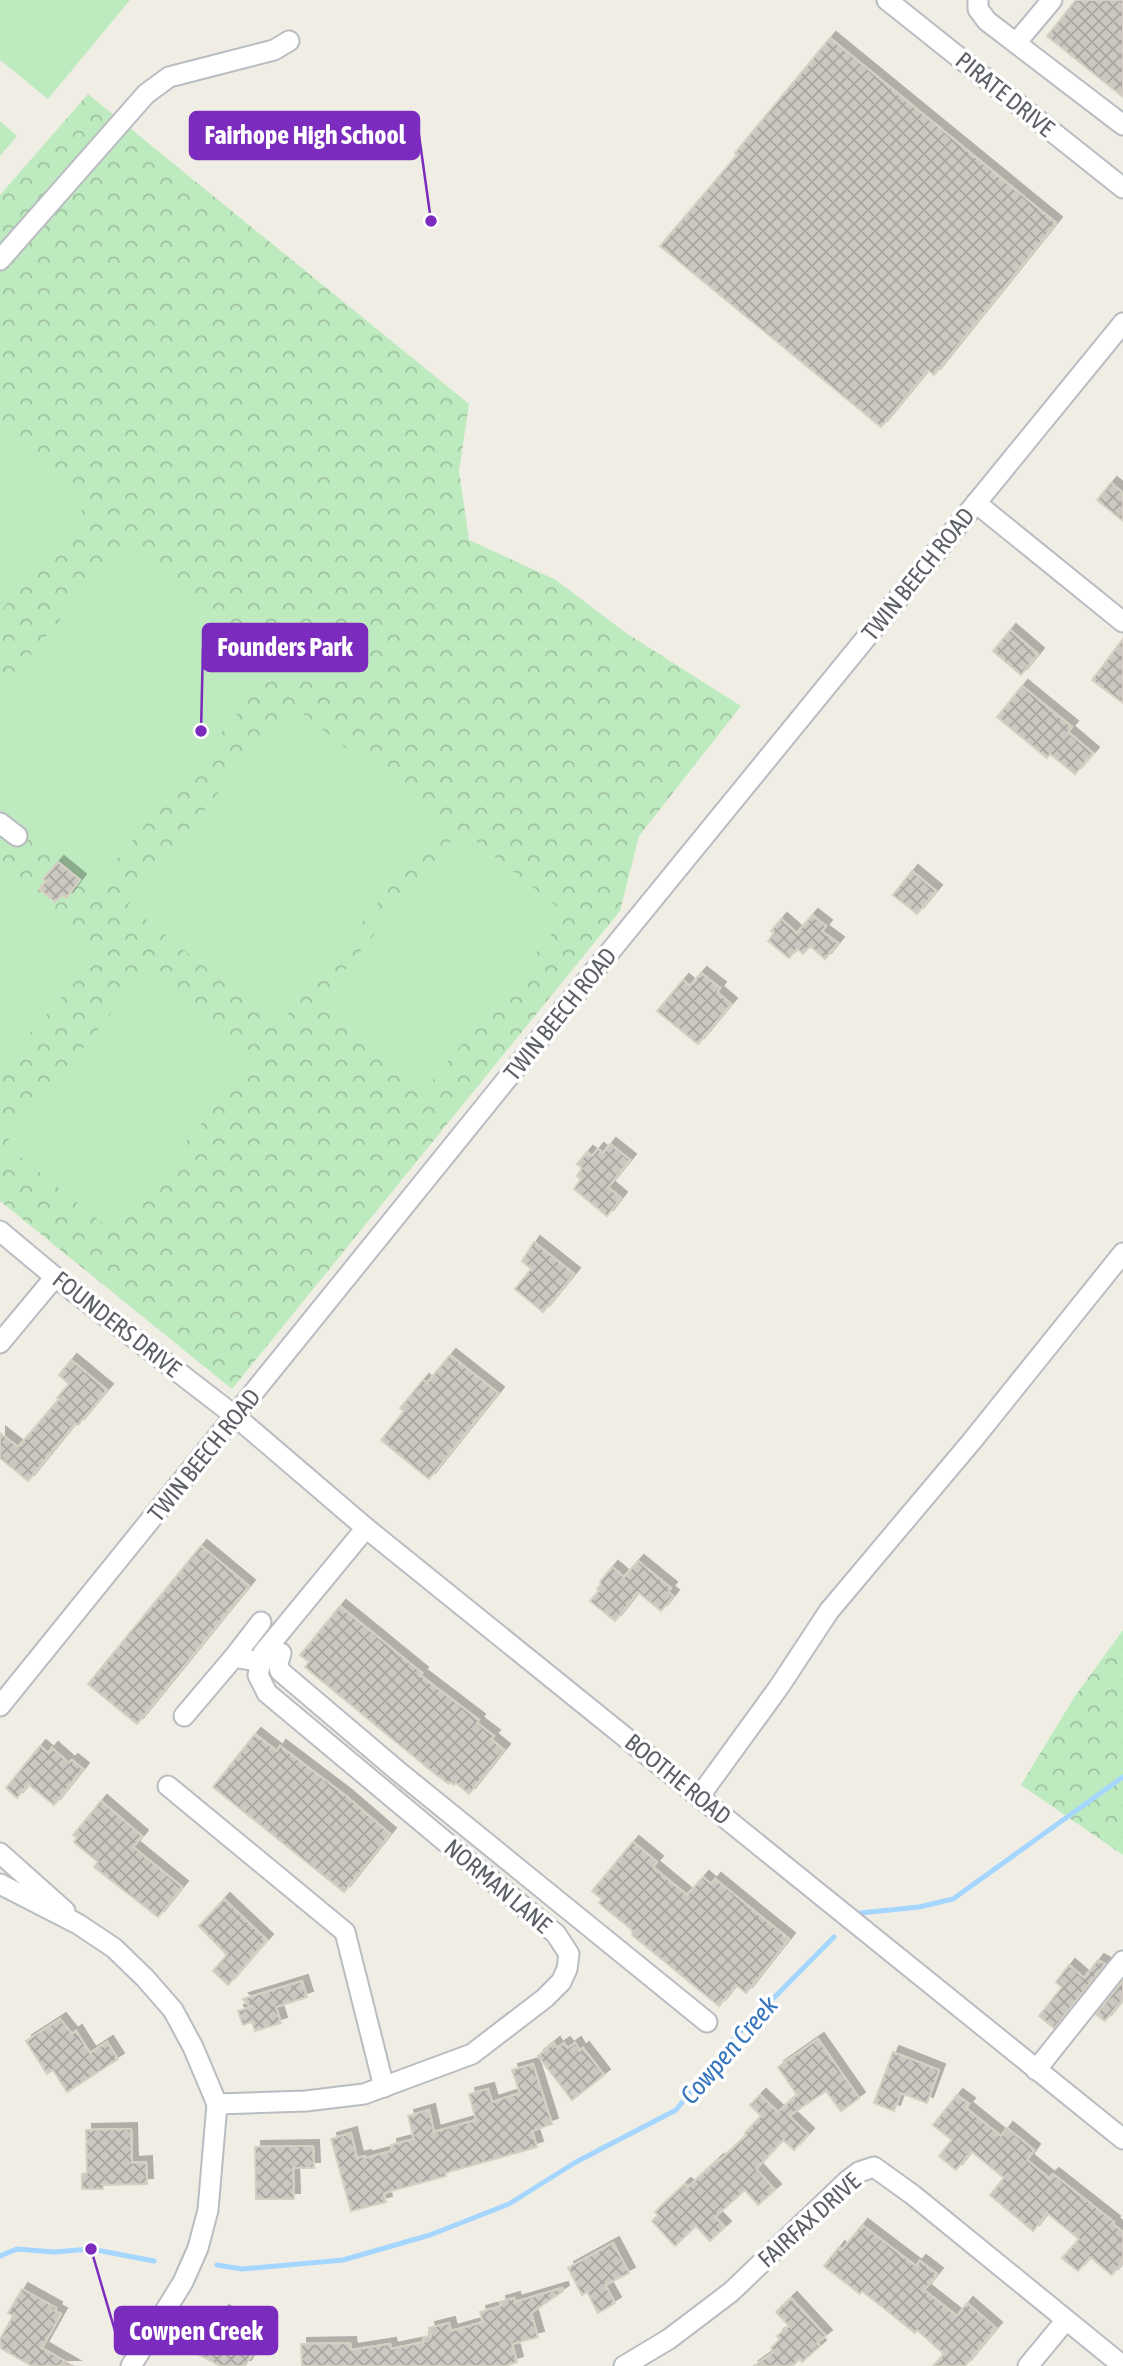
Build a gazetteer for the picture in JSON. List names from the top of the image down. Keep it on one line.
{"streets":{"street":["PIRATE DRIVE","TWIN BEECH ROAD","FOUNDERS DRIVE","BOOTHE ROAD","NORMAN LANE","FAIRFAX DRIVE"]},"crossings":[["TWIN BEECH ROAD","FOUNDERS DRIVE"],["TWIN BEECH ROAD","BOOTHE ROAD"],["FOUNDERS DRIVE","BOOTHE ROAD"]],"water":["Cowpen Creek"],"places":["Fairhope High School","Founders Park","Cowpen Creek"]}
